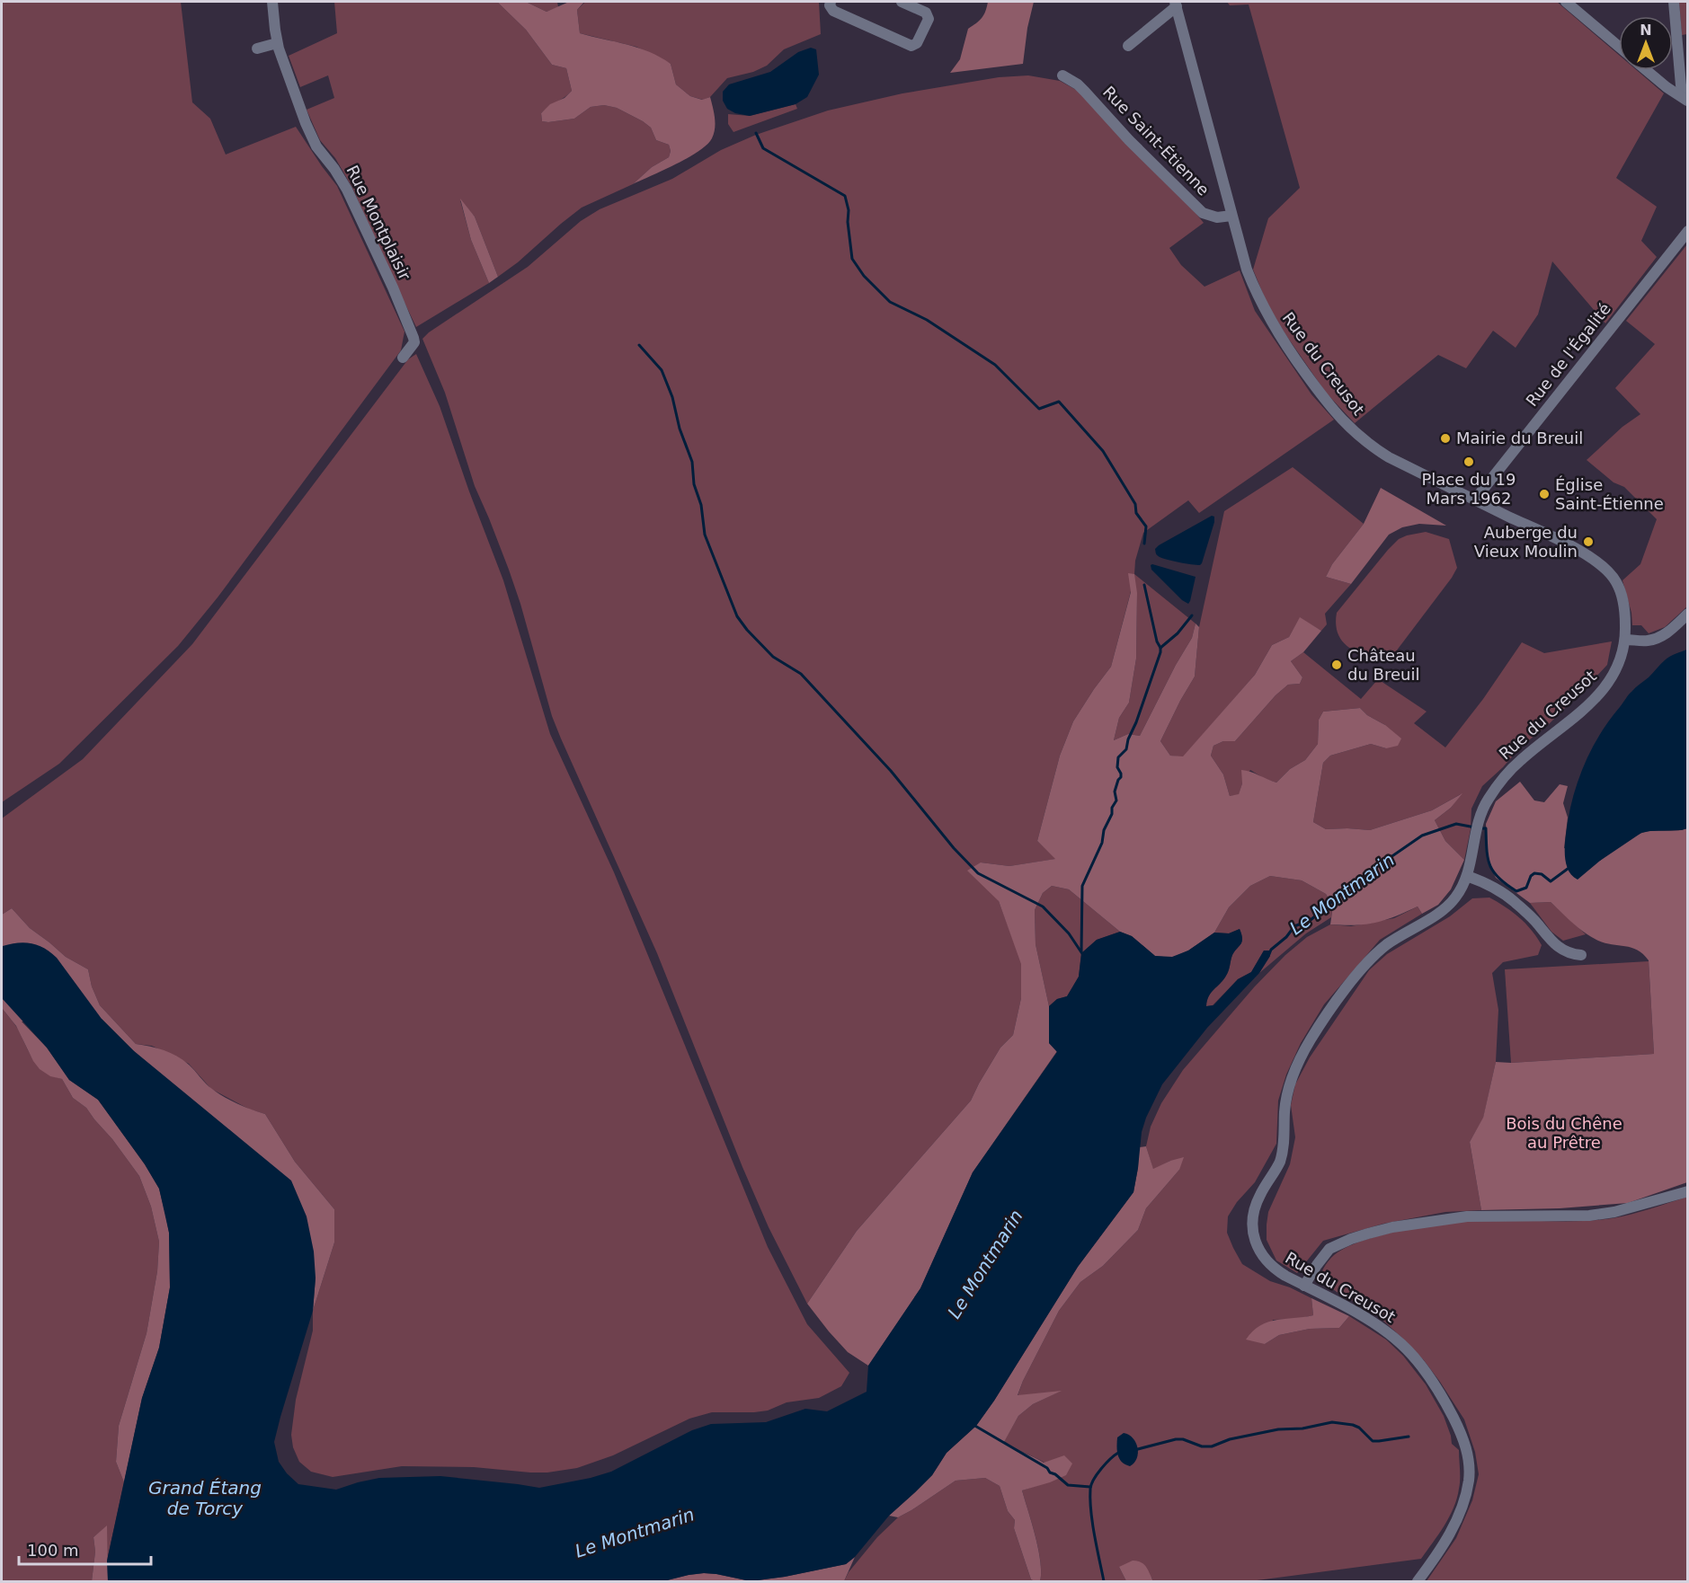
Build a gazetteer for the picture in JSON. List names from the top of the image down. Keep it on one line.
{"streets":{"street":["Rue Saint-Étienne","Rue Montplaisir","Rue de l'Égalité","Rue du Creusot"]},"crossings":[["Rue Saint-Étienne","Rue du Creusot"],["Rue de l'Égalité","Rue du Creusot"]],"water":["Le Montmarin","Grand Étang de Torcy"],"parks":["Bois du Chêne au Prêtre"],"places":["Mairie du Breuil","Place du 19 Mars 1962","Église Saint-Étienne","Auberge du Vieux Moulin","Château du Breuil"],"scale_bar":"100 m","north":"top"}
